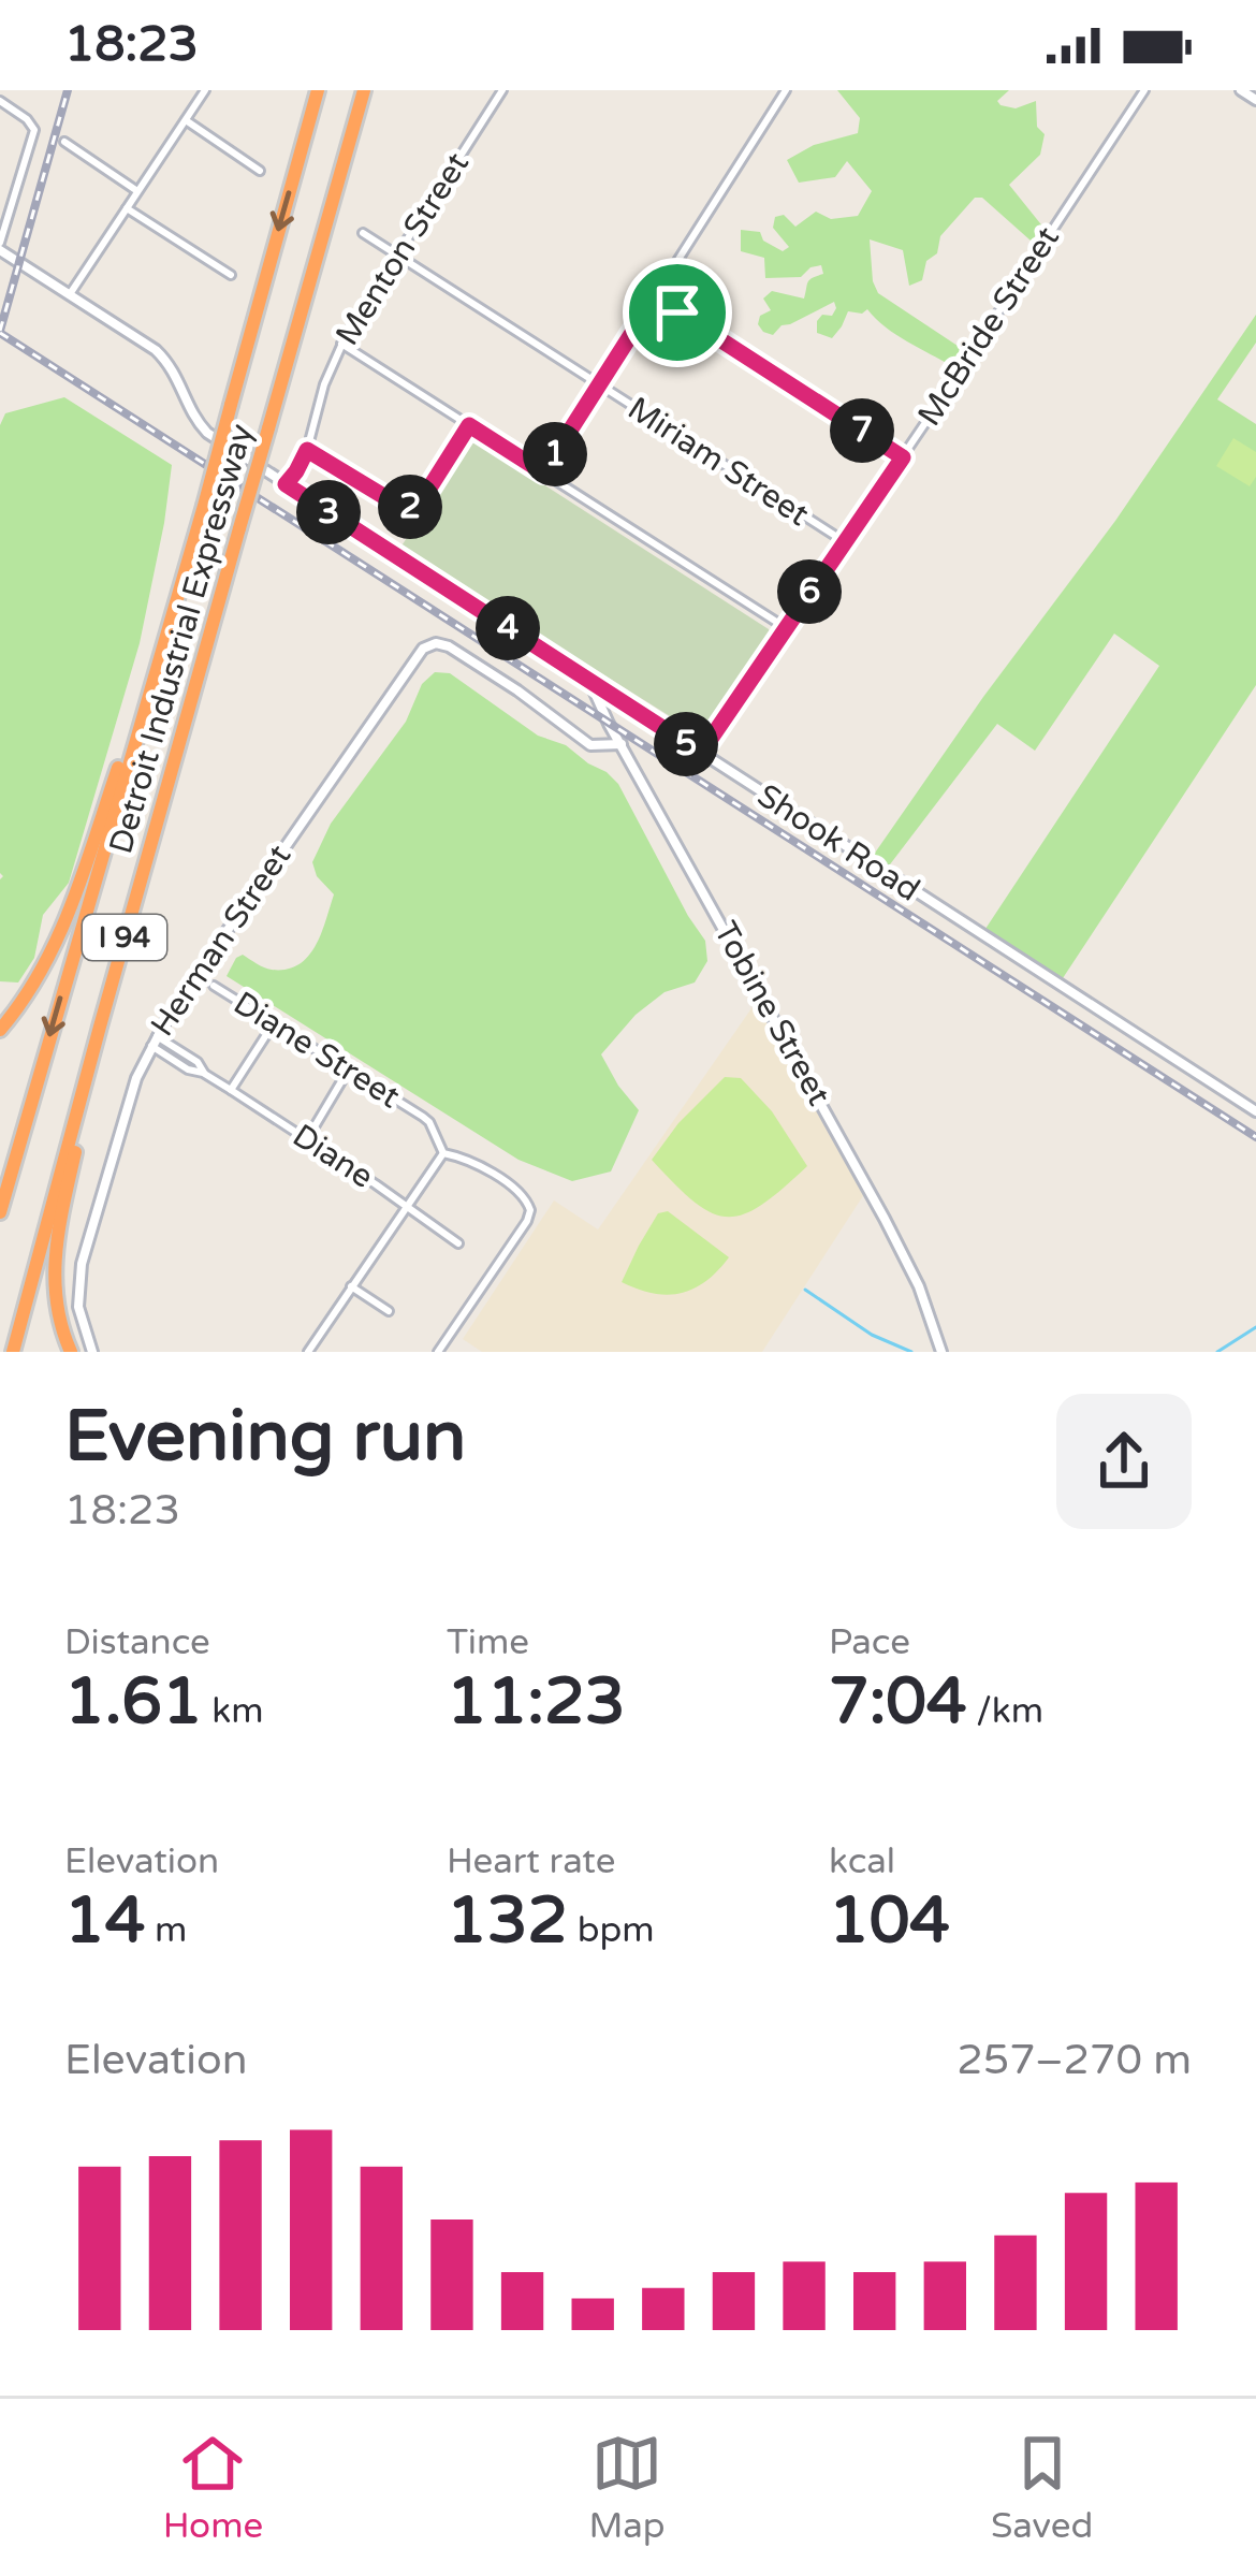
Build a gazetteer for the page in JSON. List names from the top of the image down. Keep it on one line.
{"streets":{"highway":["Detroit Industrial Expressway","I 94"],"street":["Menton Street","McBride Street","Miriam Street","Shook Road","Herman Street","Tobine Street","Diane Street","Diane"]},"crossings":[["Menton Street","Miriam Street"],["Menton Street","Shook Road"],["McBride Street","Miriam Street"],["McBride Street","Shook Road"],["Shook Road","Tobine Street"],["Herman Street","Tobine Street"],["Herman Street","Diane"]],"page":{"status":"18:23","pins":["7","1","2","3","6","4","5"],"heading":["Evening run","18:23"],"stats":[["Distance","1.61 km"],["Time","11:23"],["Pace","7:04 /km"],["Elevation","14 m"],["Heart rate","132 bpm"],["kcal","104"]],"chart":["Elevation","257–270 m"],"tabs":["Home","Map","Saved"]}}
